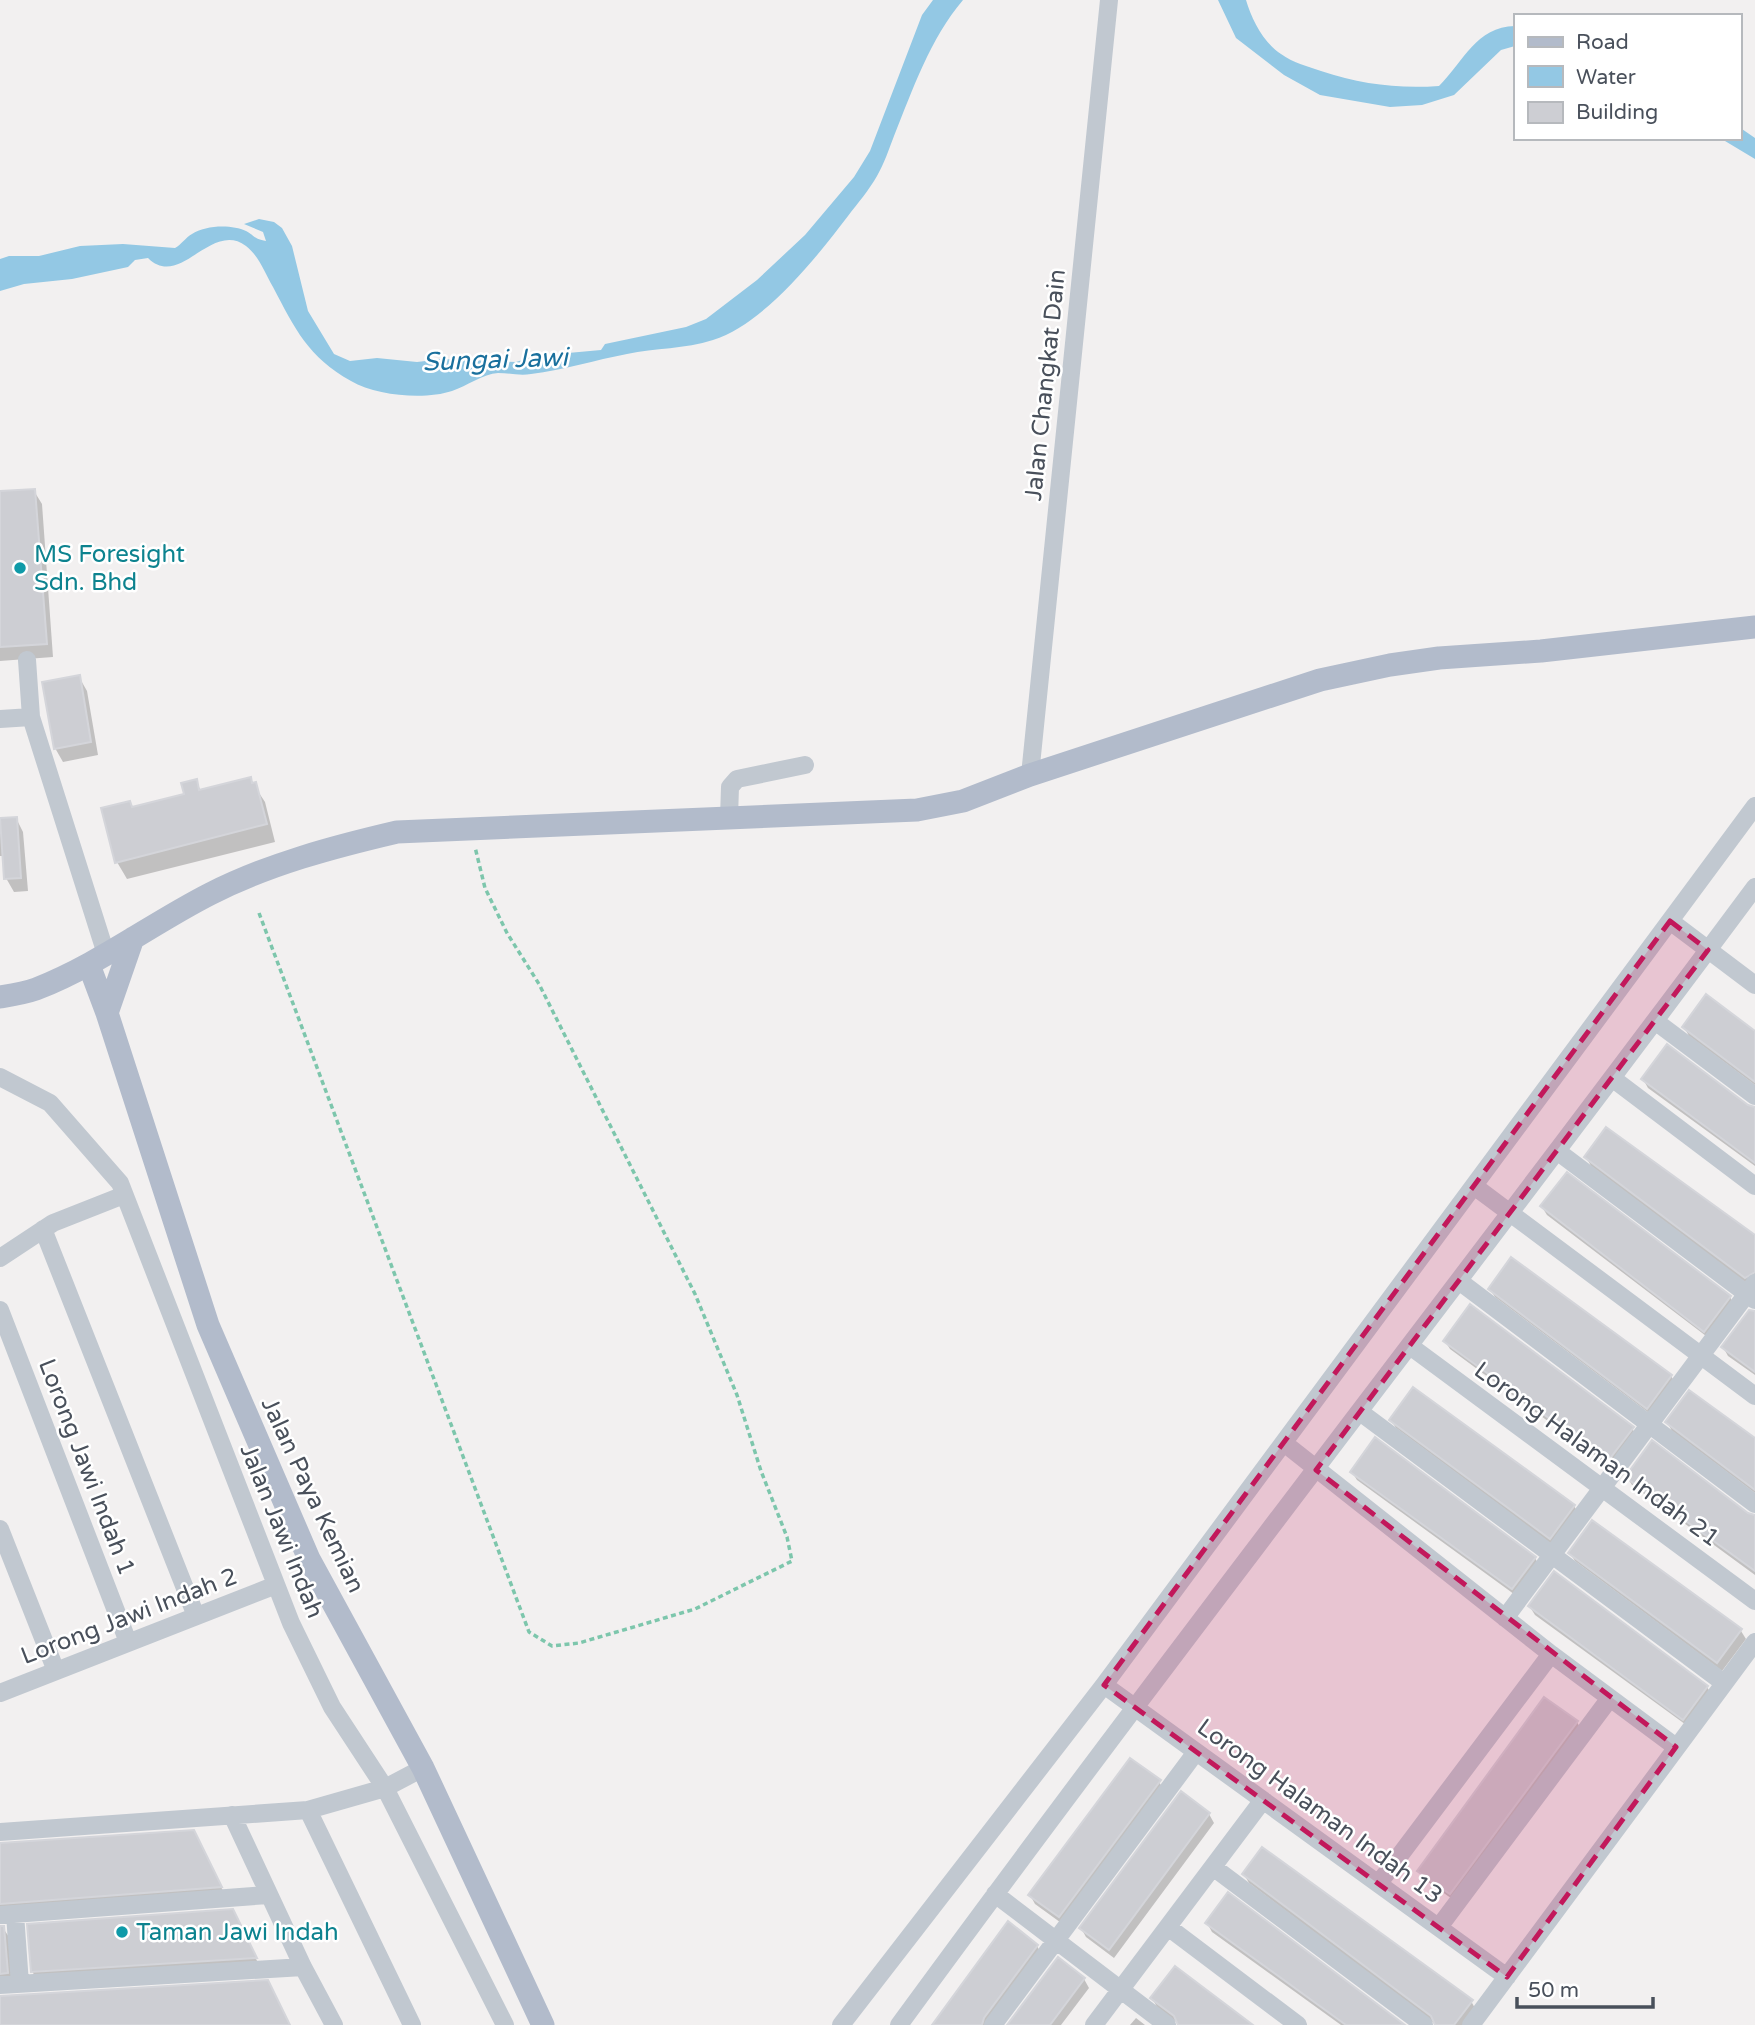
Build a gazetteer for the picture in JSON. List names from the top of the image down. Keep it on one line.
{"streets":{"main road":["Jalan Paya Kemian"],"street":["Jalan Changkat Dain","Lorong Halaman Indah 21","Lorong Jawi Indah 1","Jalan Jawi Indah","Lorong Jawi Indah 2","Lorong Halaman Indah 13"]},"crossings":[["Lorong Jawi Indah 1","Lorong Jawi Indah 2"],["Jalan Jawi Indah","Lorong Jawi Indah 2"]],"water":["Sungai Jawi"],"places":["MS Foresight Sdn. Bhd","Taman Jawi Indah"],"legend":["Road","Water","Building"],"scale_bar":"50 m"}
